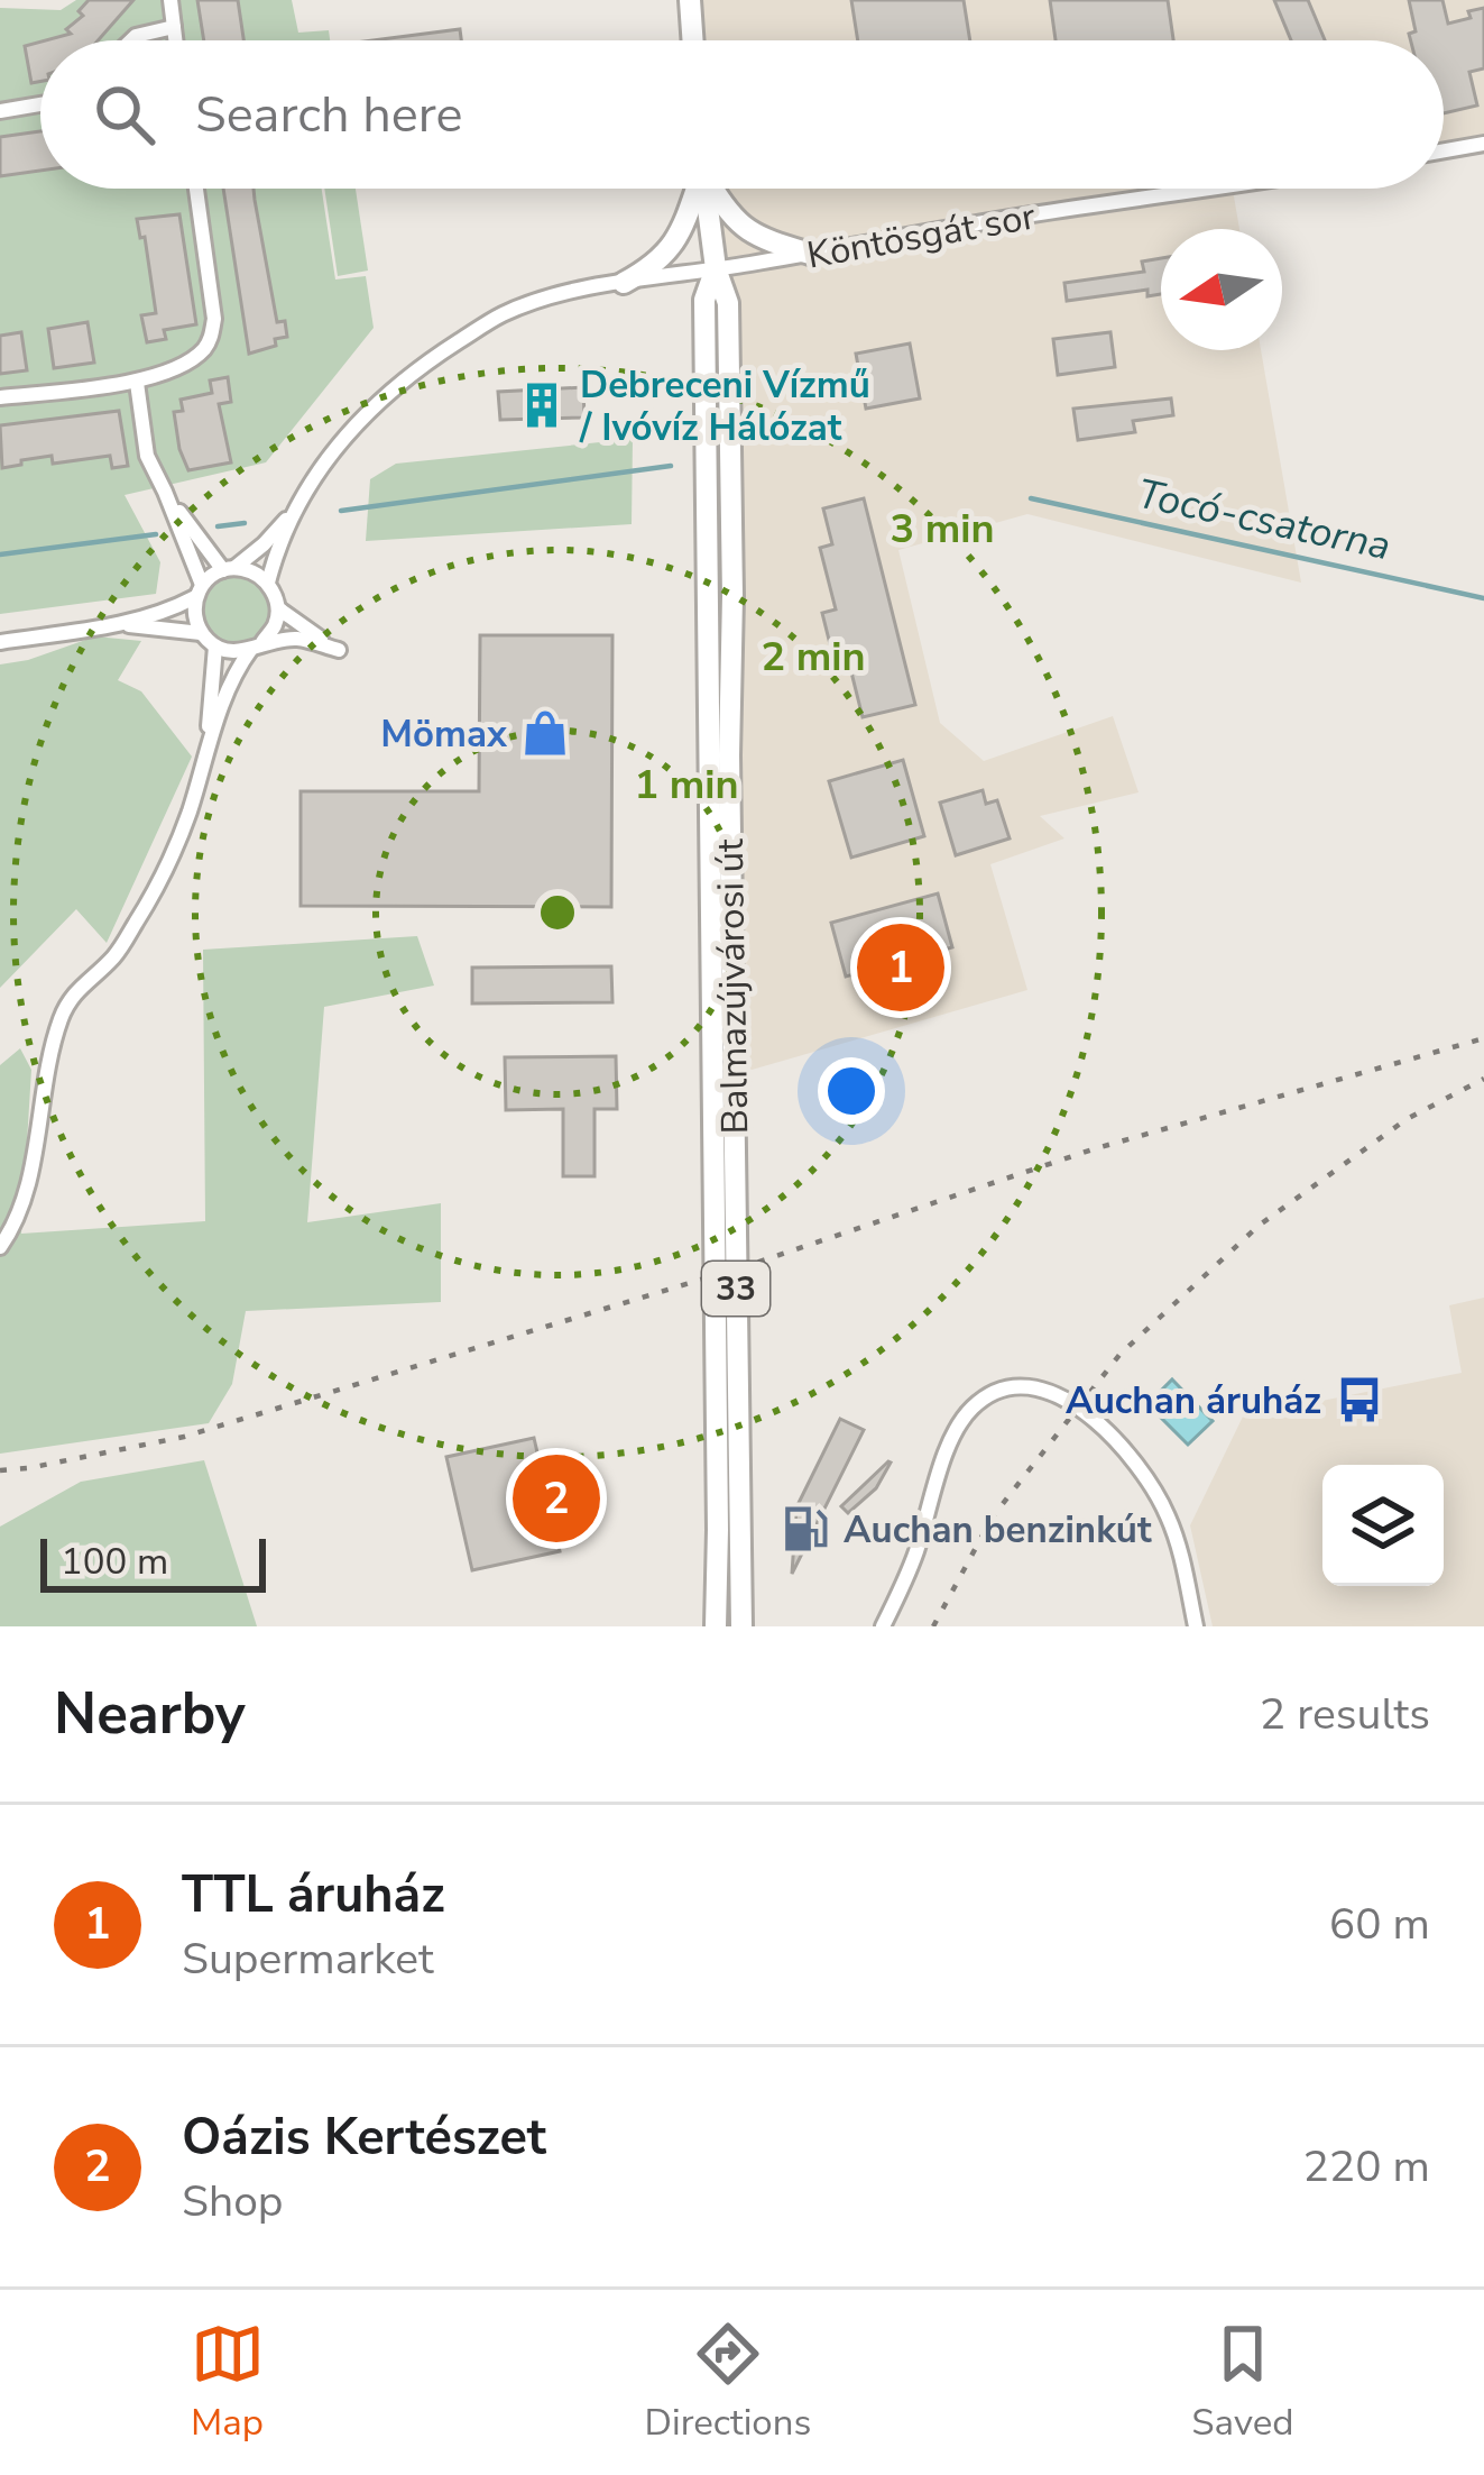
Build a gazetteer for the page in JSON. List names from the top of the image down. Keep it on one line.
{"streets":{"main road":["Balmazújvárosi út","33"],"street":["Köntösgát sor"]},"crossings":[["Köntösgát sor","Balmazújvárosi út"]],"water":["Tocó-csatorna"],"places":{"building":["Debreceni Vízmű / Ivóvíz Hálózat"],"shop":["Mömax"],"bus stop":["Auchan áruház"],"fuel station":["Auchan benzinkút"]},"scale_bar":"100 m","north":"left","page":{"search":"Search here","pins":["1","2"],"scale":"100 m","heading":["Nearby","2 results"],"list":[{"mark":"1","name":"TTL áruház","note":"Supermarket","value":"60 m"},{"mark":"2","name":"Oázis Kertészet","note":"Shop","value":"220 m"}],"nav":["Map","Directions","Saved"]},"rings":["3 min","2 min","1 min"]}
